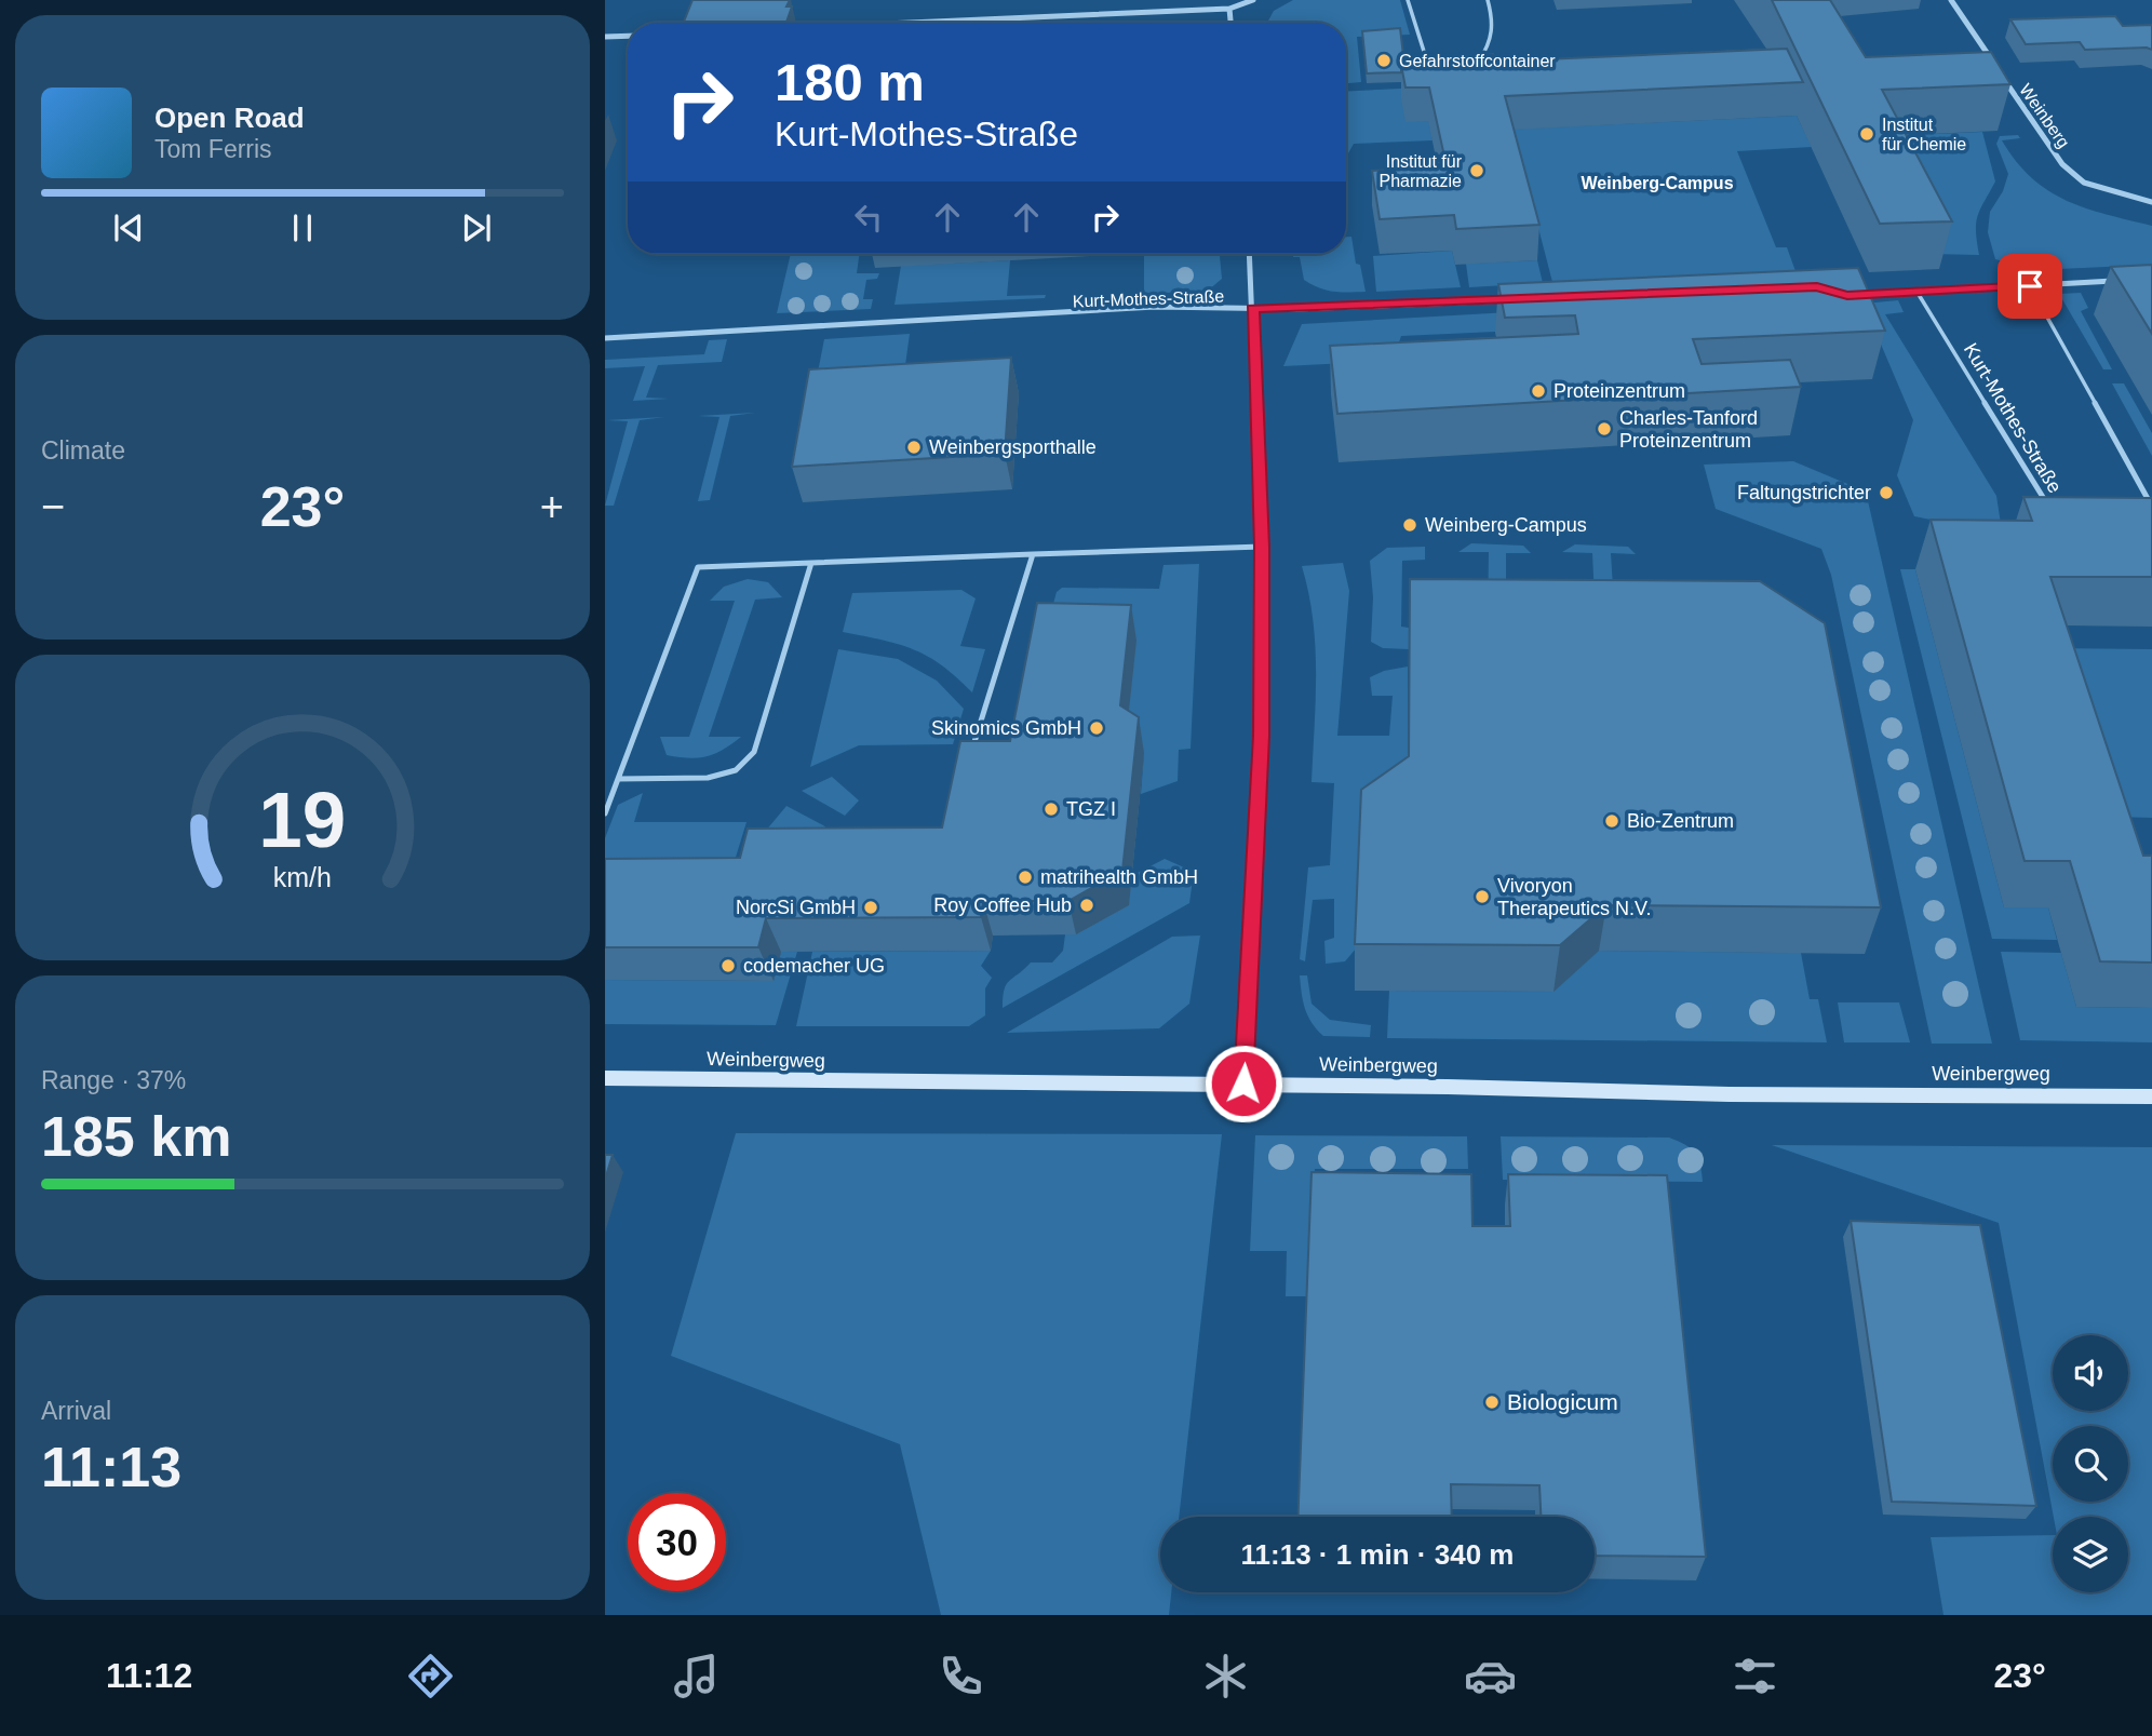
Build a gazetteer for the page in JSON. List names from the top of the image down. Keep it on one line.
{"streets":{"street":["Weinberg","Kurt-Mothes-Straße","Weinbergweg"]},"districts":["Weinberg-Campus"],"places":["Gefahrstoffcontainer","Institut für Chemie","Institut für Pharmazie","Proteinzentrum","Charles-Tanford Proteinzentrum","Weinbergsporthalle","Faltungstrichter","Weinberg-Campus","Skinomics GmbH","TGZ I","Bio-Zentrum","matrihealth GmbH","Vivoryon Therapeutics N.V.","Roy Coffee Hub","NorcSi GmbH","codemacher UG","Biologicum"],"page":{"turn":["180 m","Kurt-Mothes-Straße"],"song":["Open Road","Tom Ferris"],"tile":["Climate",["Range · 37%","185 km"],["Arrival","11:13"]],"heat":["−","23°","+"],"limit":"30","trip":"11:13 · 1 min · 340 m","tabs":["11:12","23°"],"gauge":["19","km/h"]}}
